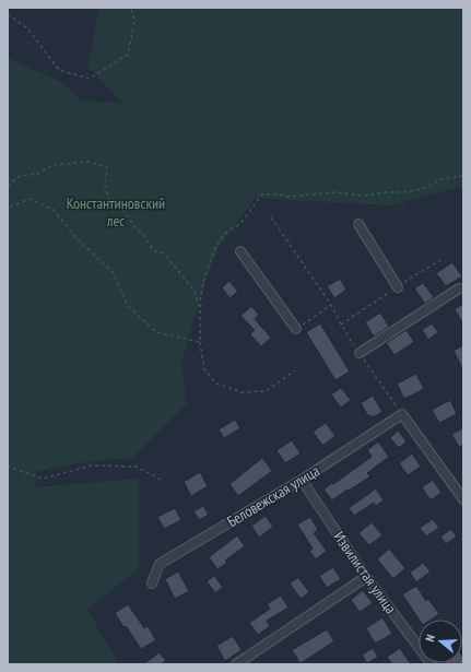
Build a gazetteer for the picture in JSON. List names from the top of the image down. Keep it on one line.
{"streets":{"street":["Беловежская улица","Извилистая улица"]},"crossings":[["Беловежская улица","Извилистая улица"]],"parks":["Константиновский лес"],"north":"left"}
